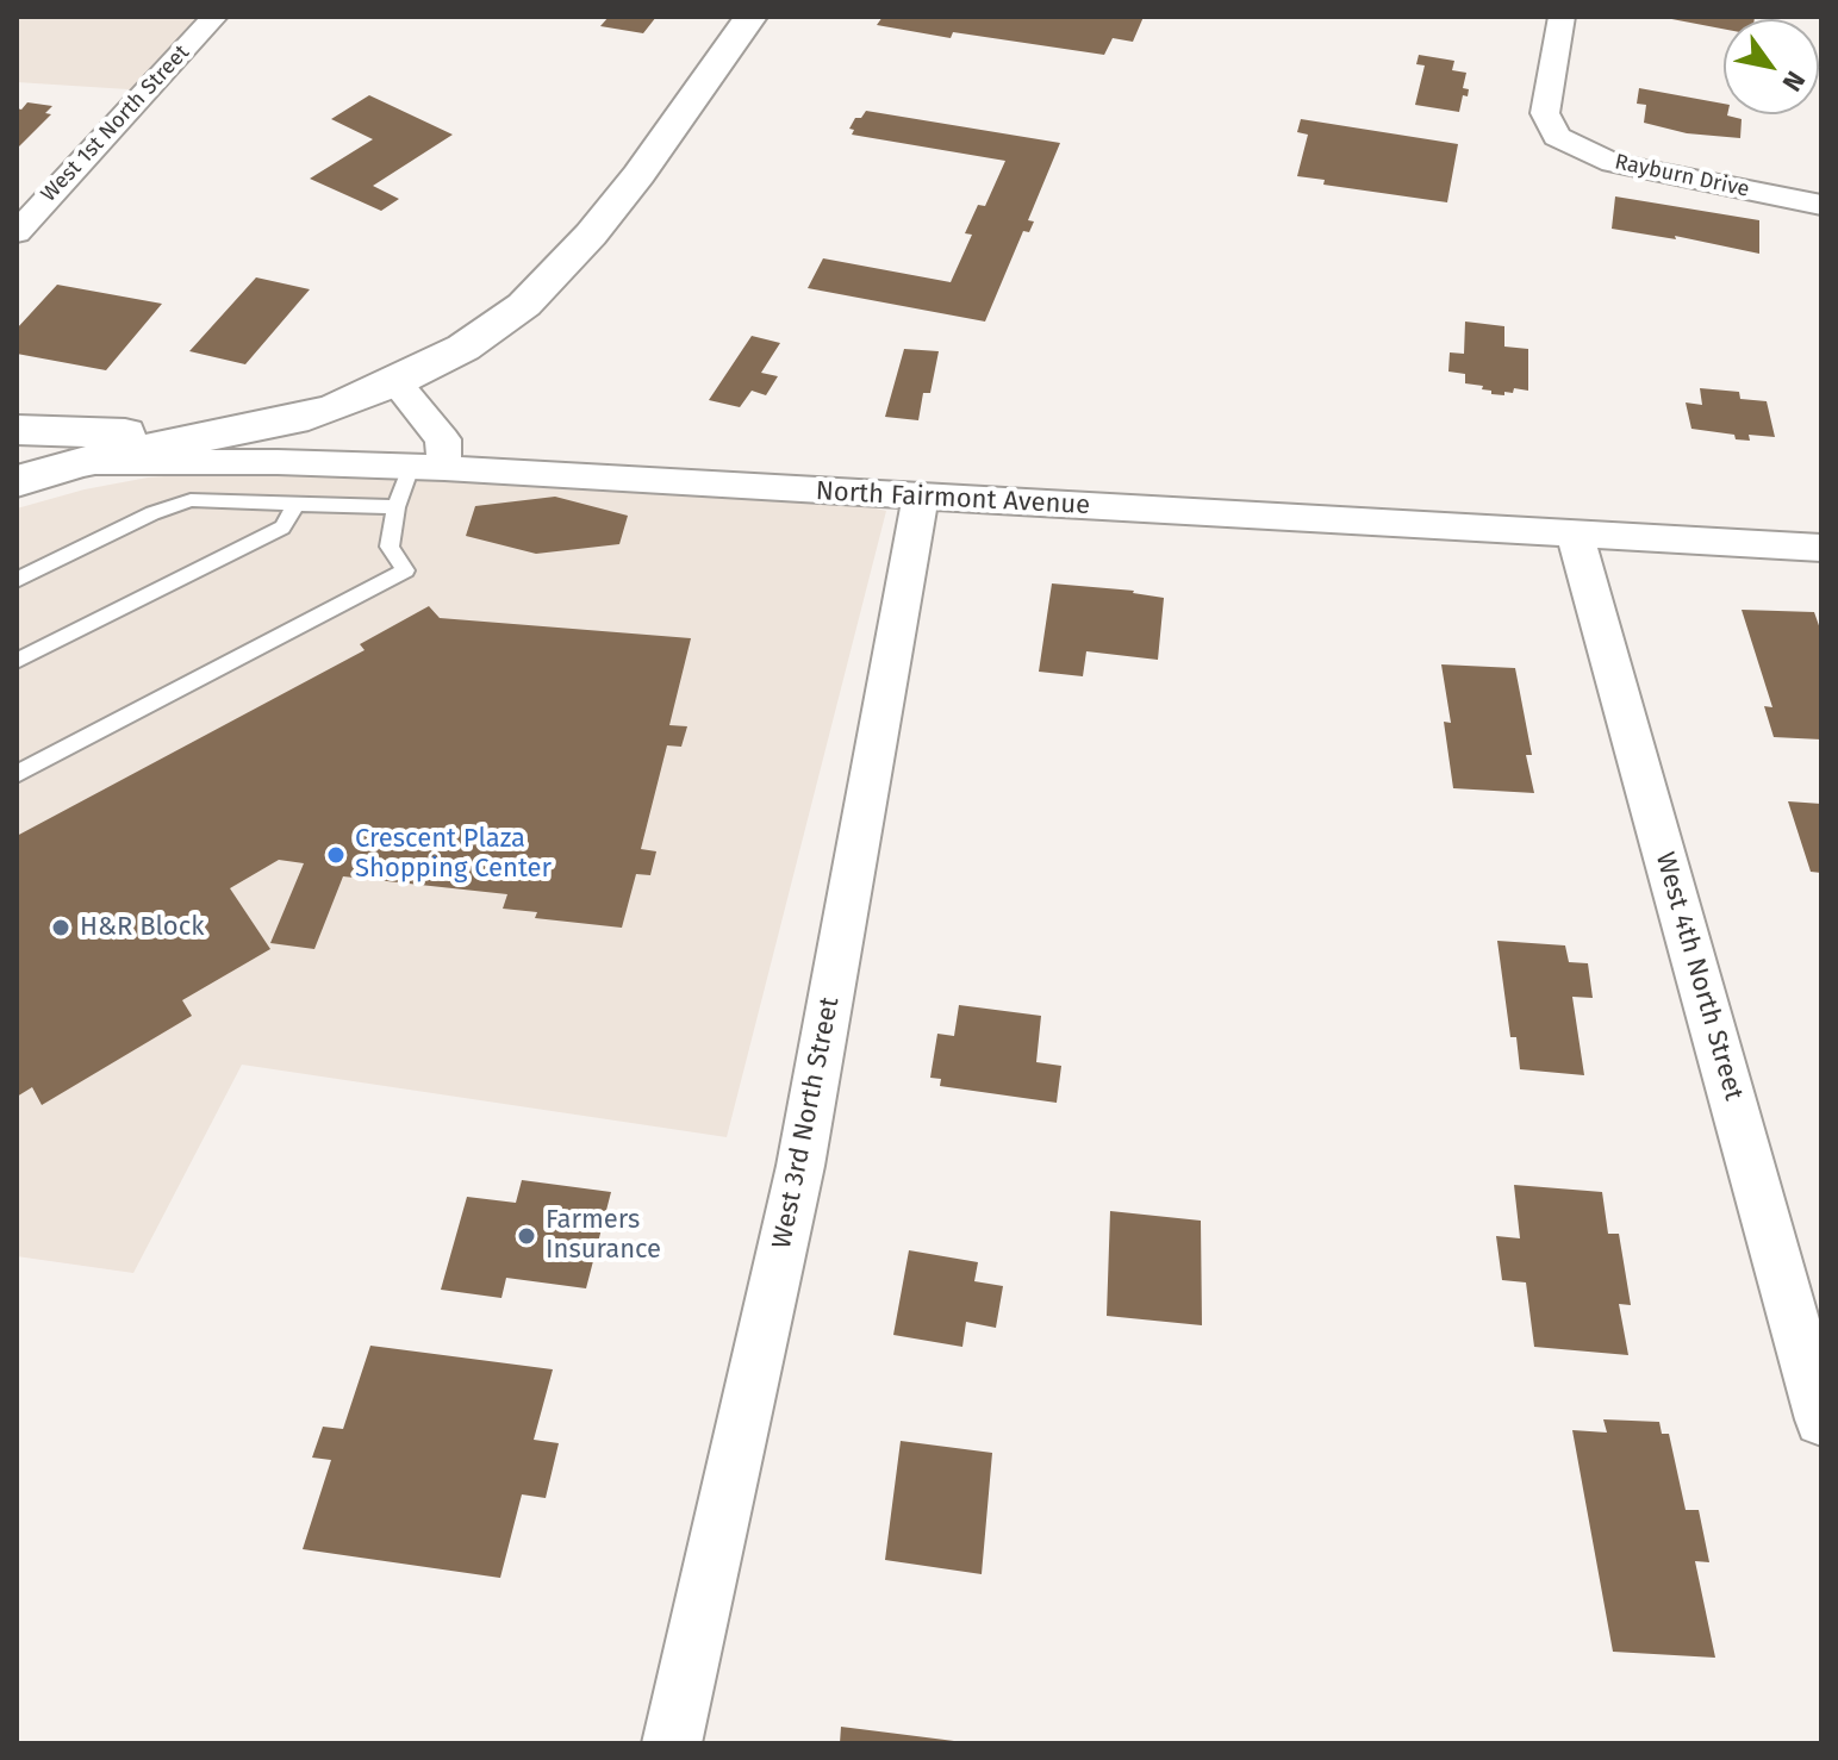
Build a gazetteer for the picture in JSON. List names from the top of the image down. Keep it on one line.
{"streets":{"street":["West 1st North Street","Rayburn Drive","North Fairmont Avenue","West 4th North Street","West 3rd North Street"]},"crossings":[["North Fairmont Avenue","West 4th North Street"],["North Fairmont Avenue","West 3rd North Street"]],"places":["Crescent Plaza Shopping Center","H&R Block","Farmers Insurance"],"north":"bottom right"}
